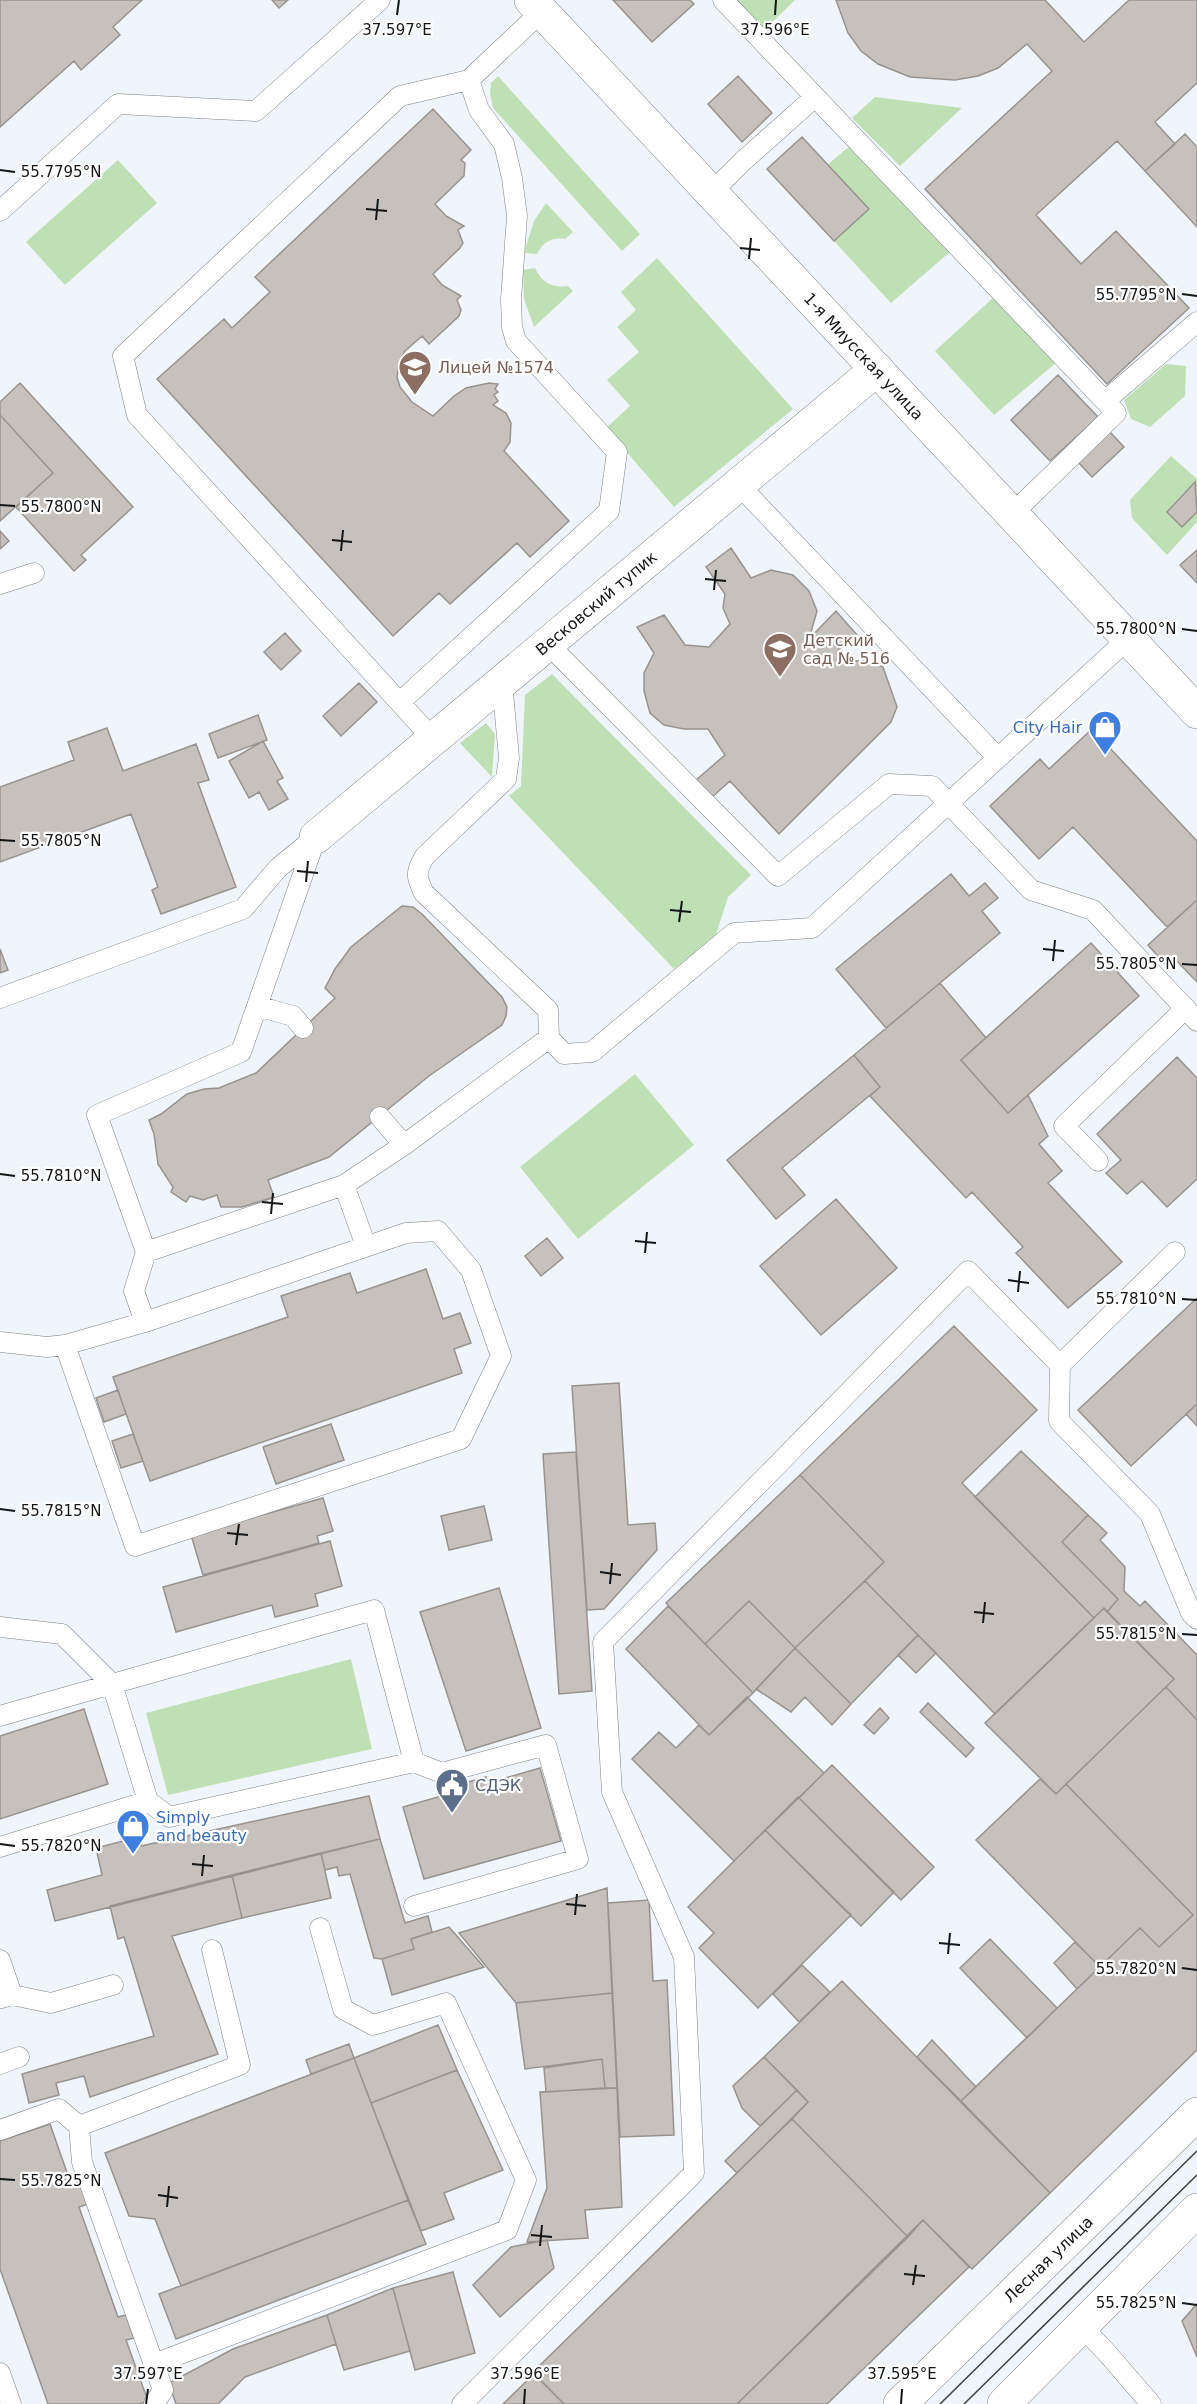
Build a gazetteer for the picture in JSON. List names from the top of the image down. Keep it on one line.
{"streets":{"street":["1-я Миусская улица","Весковский тупик","Лесная улица"]},"crossings":[["1-я Миусская улица","Весковский тупик"]],"places":{"school or university":["Лицей №1574","Детский сад № 516"],"shop":["City Hair","Simply and beauty"],"public building":["СДЭК"]},"coordinates":["37.597°E","37.596°E","55.7795°N","55.7800°N","55.7805°N","55.7810°N","55.7815°N","55.7820°N","55.7825°N","37.595°E"]}
